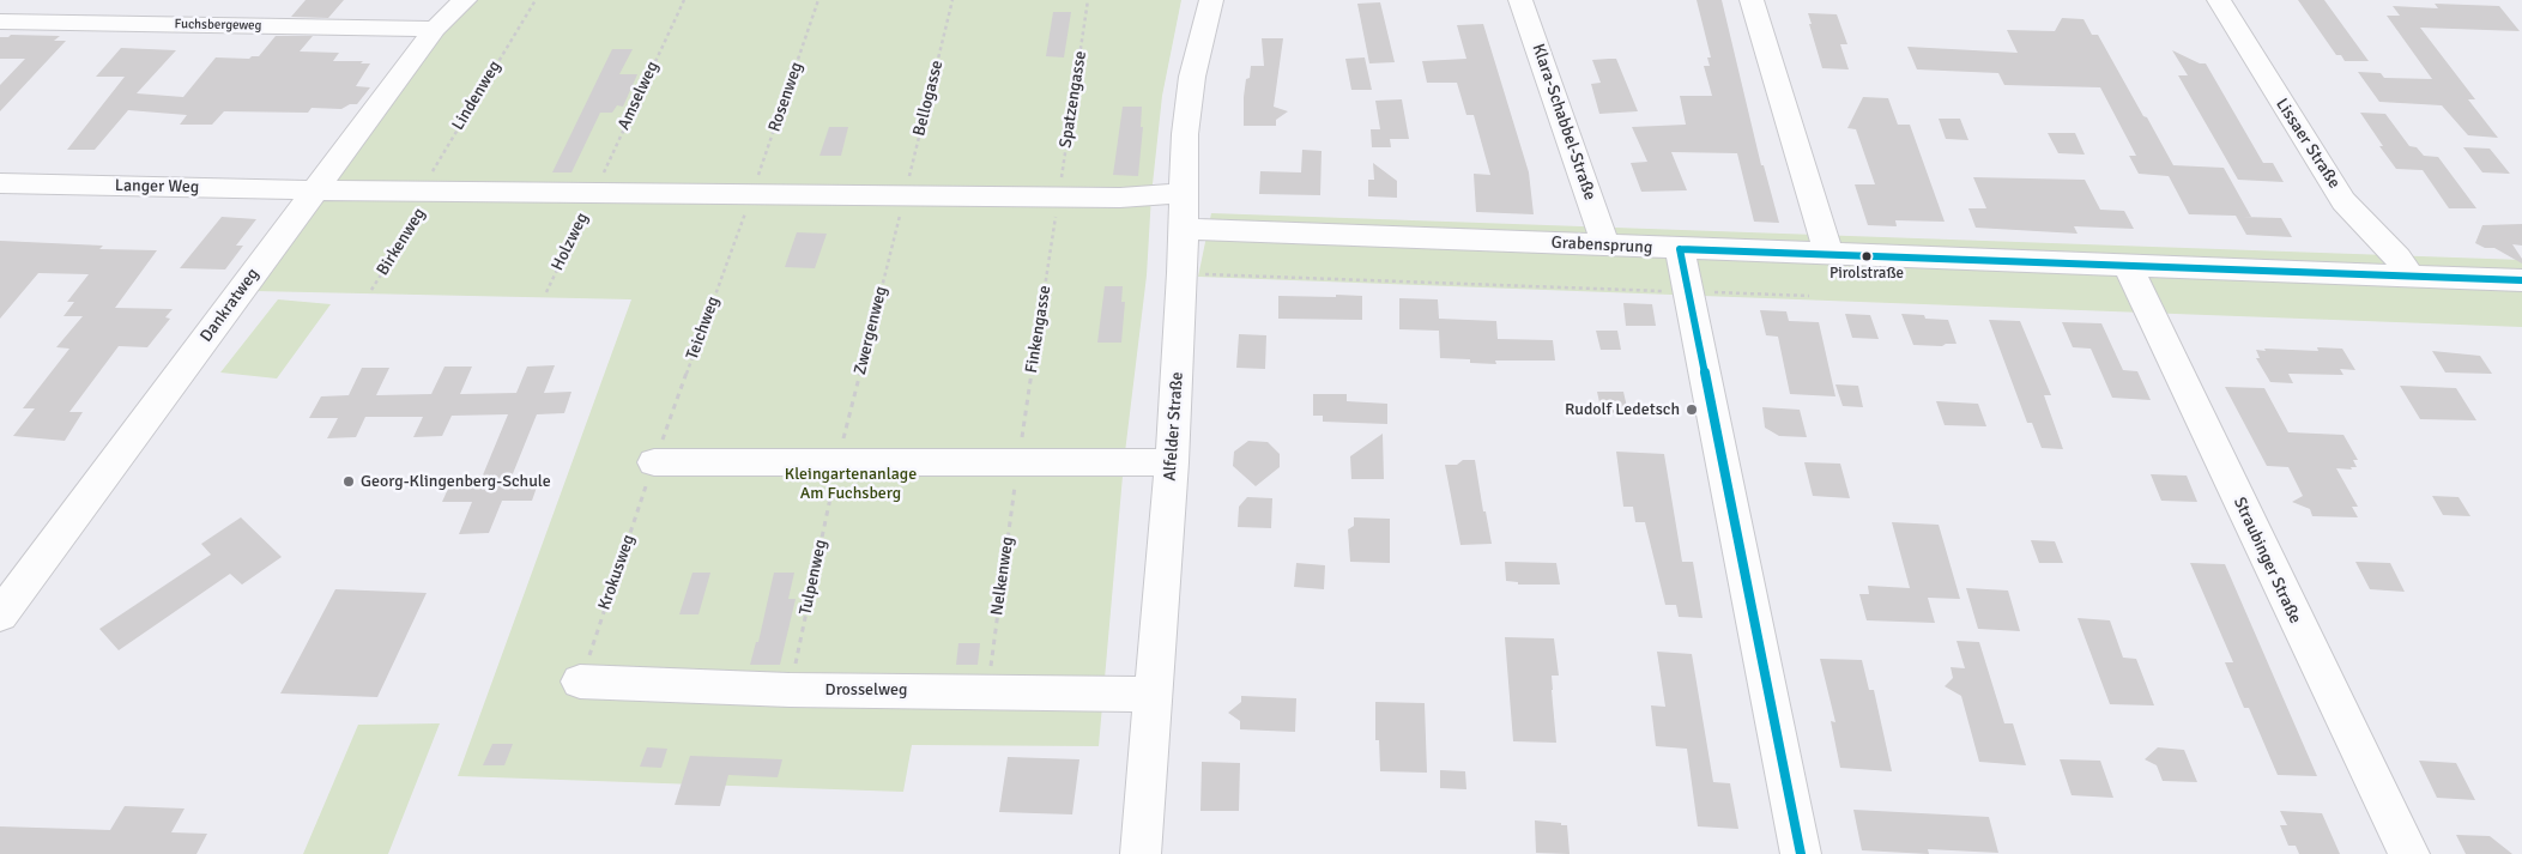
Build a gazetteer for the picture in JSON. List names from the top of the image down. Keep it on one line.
{"streets":{"street":["Fuchsbergeweg","Klara-Schabbel-Straße","Lissaer Straße","Langer Weg","Grabensprung","Dankratweg","Alfelder Straße","Straubinger Straße","Drosselweg"],"path":["Lindenweg","Amselweg","Rosenweg","Bellogasse","Spatzengasse","Birkenweg","Holzweg","Teichweg","Finkengasse","Zwergenweg","Krokusweg","Nelkenweg","Tulpenweg"]},"crossings":[["Fuchsbergeweg","Dankratweg"],["Lindenweg","Langer Weg"],["Lindenweg","Birkenweg"],["Amselweg","Langer Weg"],["Amselweg","Holzweg"],["Rosenweg","Langer Weg"],["Rosenweg","Teichweg"],["Bellogasse","Langer Weg"],["Bellogasse","Zwergenweg"],["Spatzengasse","Langer Weg"],["Spatzengasse","Finkengasse"],["Klara-Schabbel-Straße","Grabensprung"],["Lissaer Straße","Grabensprung"],["Langer Weg","Birkenweg"],["Langer Weg","Holzweg"],["Langer Weg","Dankratweg"],["Langer Weg","Teichweg"],["Langer Weg","Finkengasse"],["Langer Weg","Zwergenweg"],["Langer Weg","Alfelder Straße"],["Grabensprung","Alfelder Straße"],["Grabensprung","Straubinger Straße"],["Teichweg","Krokusweg"],["Finkengasse","Nelkenweg"],["Zwergenweg","Tulpenweg"],["Alfelder Straße","Drosselweg"],["Krokusweg","Drosselweg"],["Nelkenweg","Drosselweg"],["Tulpenweg","Drosselweg"]],"parks":["Kleingartenanlage Am Fuchsberg"],"places":["Pirolstraße","Rudolf Ledetsch","Georg-Klingenberg-Schule"]}
